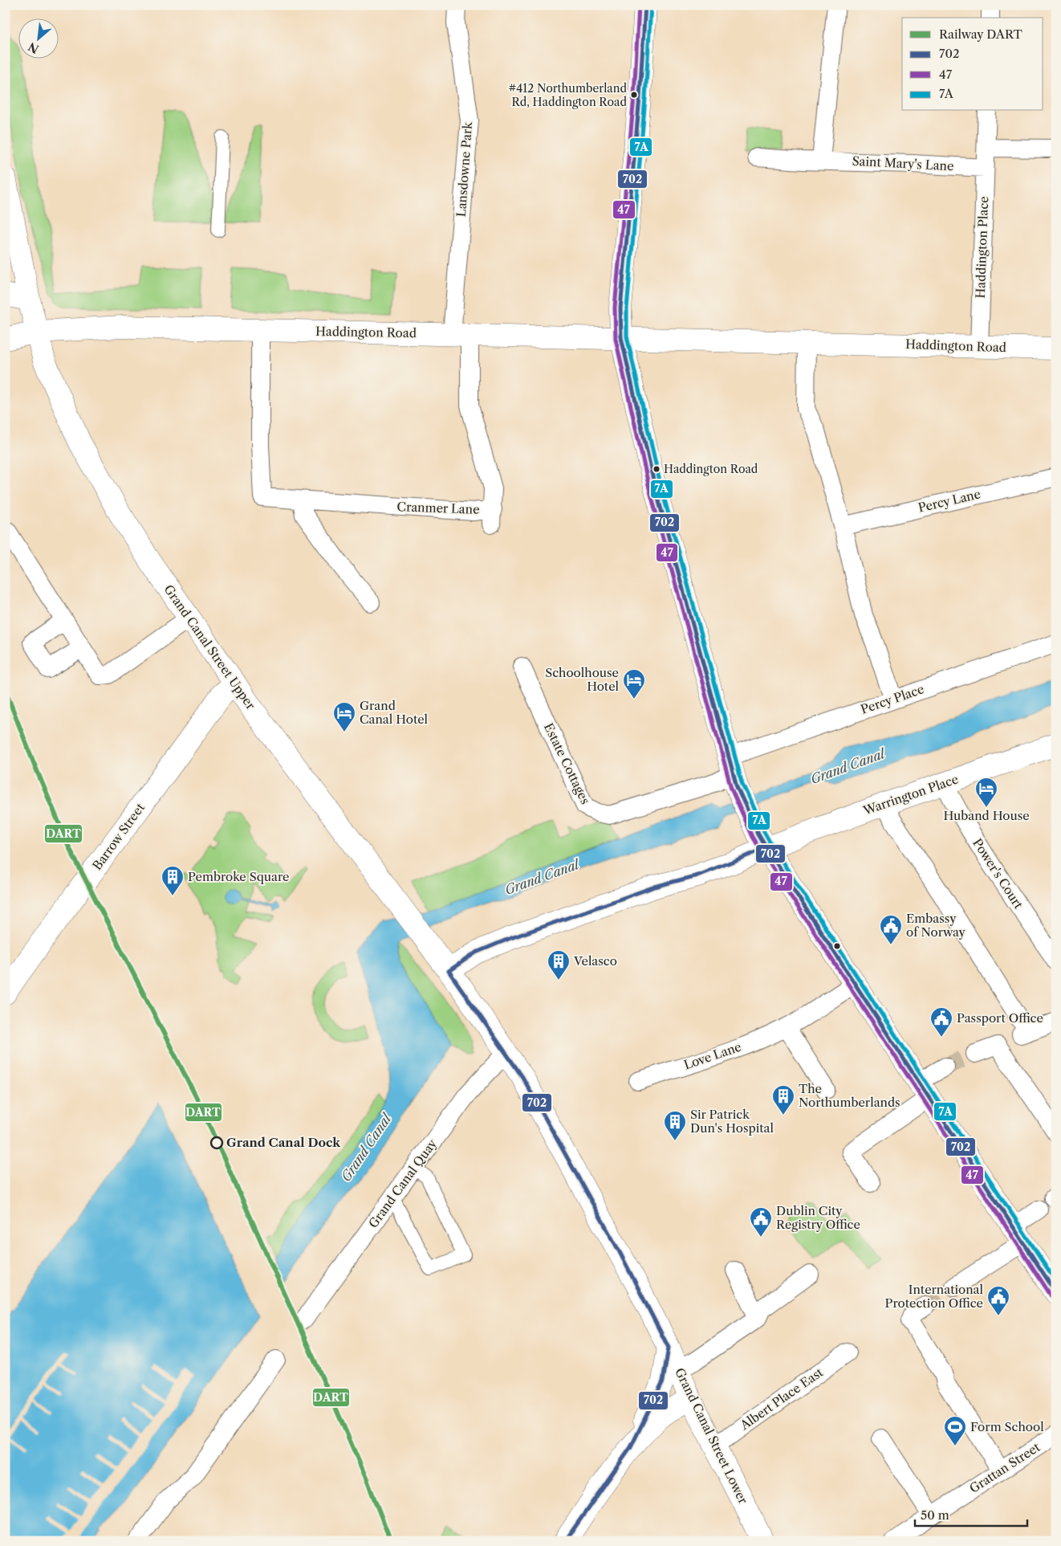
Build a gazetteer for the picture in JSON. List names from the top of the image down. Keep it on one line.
{"streets":{"main road":["Haddington Road","Grand Canal Street Upper","Warrington Place","Barrow Street","Grand Canal Street Lower"],"street":["Saint Mary's Lane","Lansdowne Park","Haddington Place","Percy Lane","Cranmer Lane","Percy Place","Estate Cottages","Power's Court","Love Lane","Grand Canal Quay","Albert Place East","Grattan Street"]},"crossings":[["Saint Mary's Lane","Haddington Place"],["Lansdowne Park","Haddington Road"],["Lansdowne Park","Cranmer Lane"],["Haddington Place","Haddington Road"],["Haddington Road","Cranmer Lane"],["Haddington Road","Grand Canal Street Upper"],["Grand Canal Street Upper","Barrow Street"],["Grand Canal Street Upper","Grand Canal Street Lower"],["Percy Place","Estate Cottages"],["Warrington Place","Power's Court"],["Warrington Place","Grand Canal Street Lower"],["Grand Canal Quay","Grand Canal Street Lower"],["Albert Place East","Grand Canal Street Lower"]],"water":["Grand Canal"],"places":{"other":["#412 Northumberland Rd, Haddington Road","Haddington Road","Grand Canal Dock"],"hotel":["Schoolhouse Hotel","Grand Canal Hotel","Huband House"],"building":["Pembroke Square","Velasco","The Northumberlands","Sir Patrick Dun's Hospital"],"public building":["Embassy of Norway","Passport Office","Dublin City Registry Office","International Protection Office"],"sports":["Form School"]},"lines":["transit line 702","transit line 47","transit line 7A","rail line DART"],"legend":["Railway DART","702","47","7A"],"scale_bar":"50 m","north":"bottom left"}
